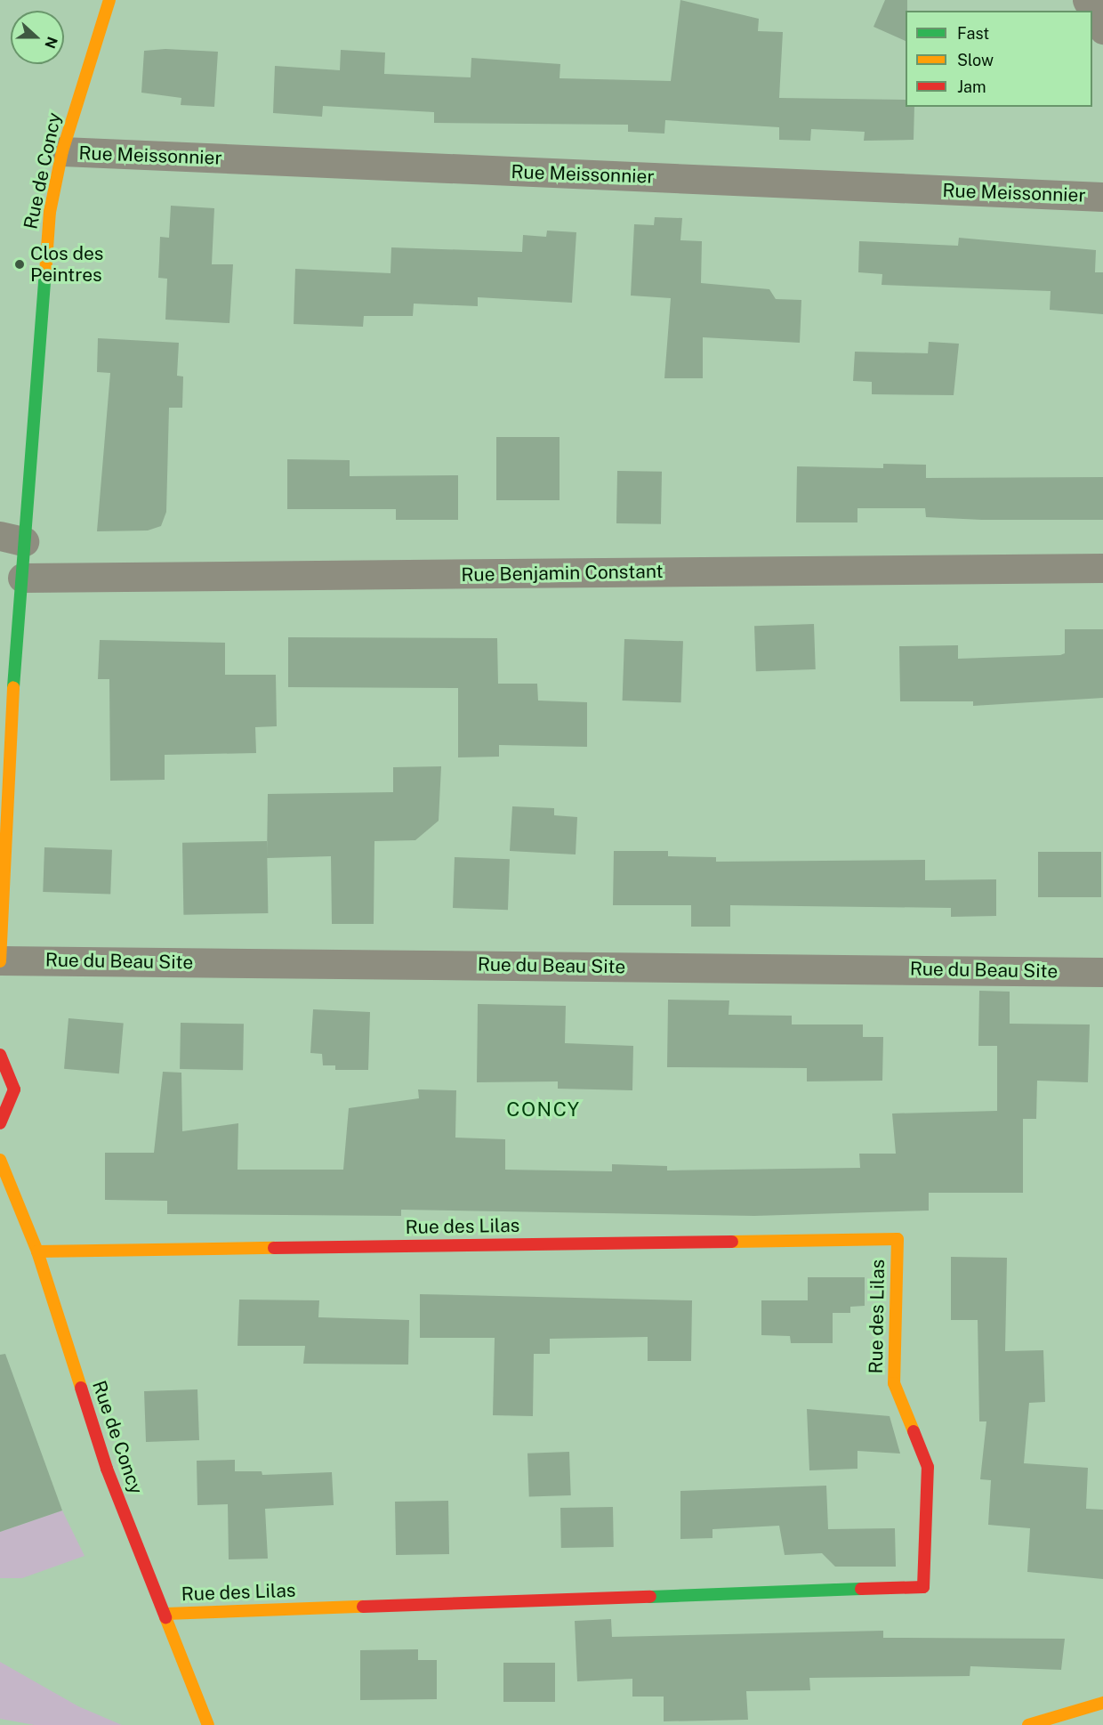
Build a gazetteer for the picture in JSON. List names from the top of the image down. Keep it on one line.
{"streets":{"street":["Rue Meissonnier","Rue de Concy","Rue Benjamin Constant","Rue du Beau Site","Rue des Lilas"]},"crossings":[["Rue Meissonnier","Rue de Concy"],["Rue de Concy","Rue Benjamin Constant"],["Rue de Concy","Rue du Beau Site"],["Rue de Concy","Rue des Lilas"]],"districts":["CONCY"],"places":["Clos des Peintres"],"legend":["Fast","Slow","Jam"],"north":"right"}
